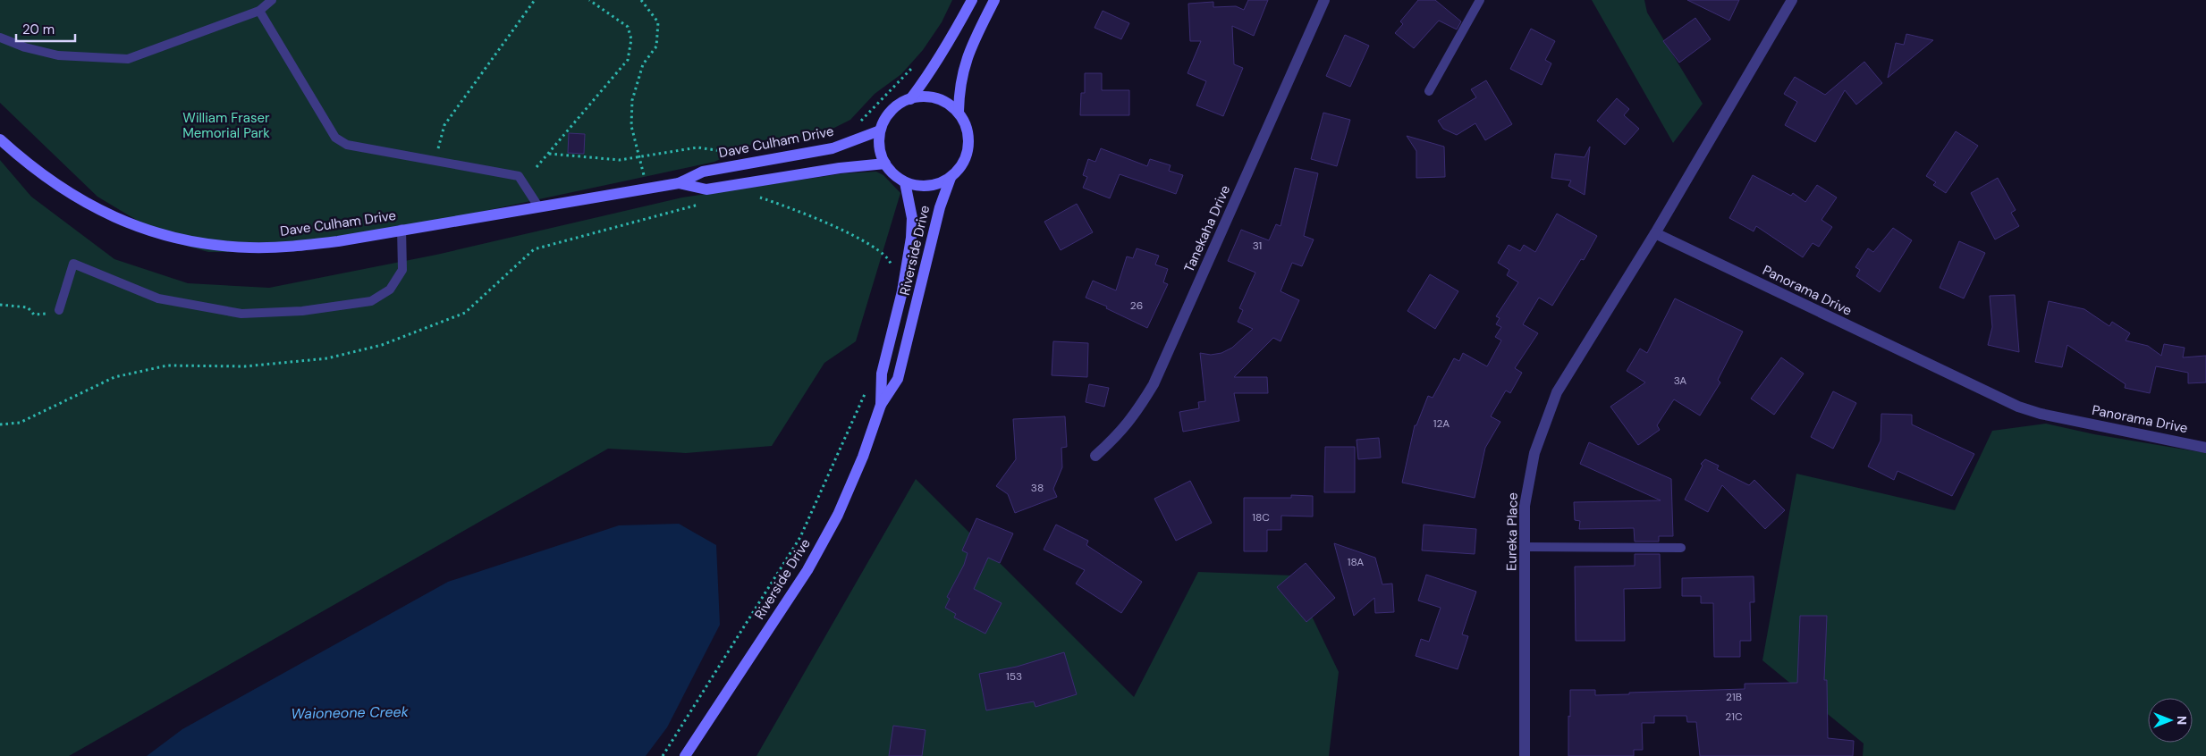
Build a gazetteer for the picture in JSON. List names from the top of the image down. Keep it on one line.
{"streets":{"main road":["Dave Culham Drive","Riverside Drive"],"street":["Tanekaha Drive","Panorama Drive","Eureka Place"]},"crossings":[["Dave Culham Drive","Riverside Drive"],["Panorama Drive","Eureka Place"]],"water":["Waioneone Creek"],"parks":["William Fraser Memorial Park"],"house_numbers":["31","26","3A","12A","38","18C","18A","153","21B","21C"],"scale_bar":"20 m","north":"right"}
